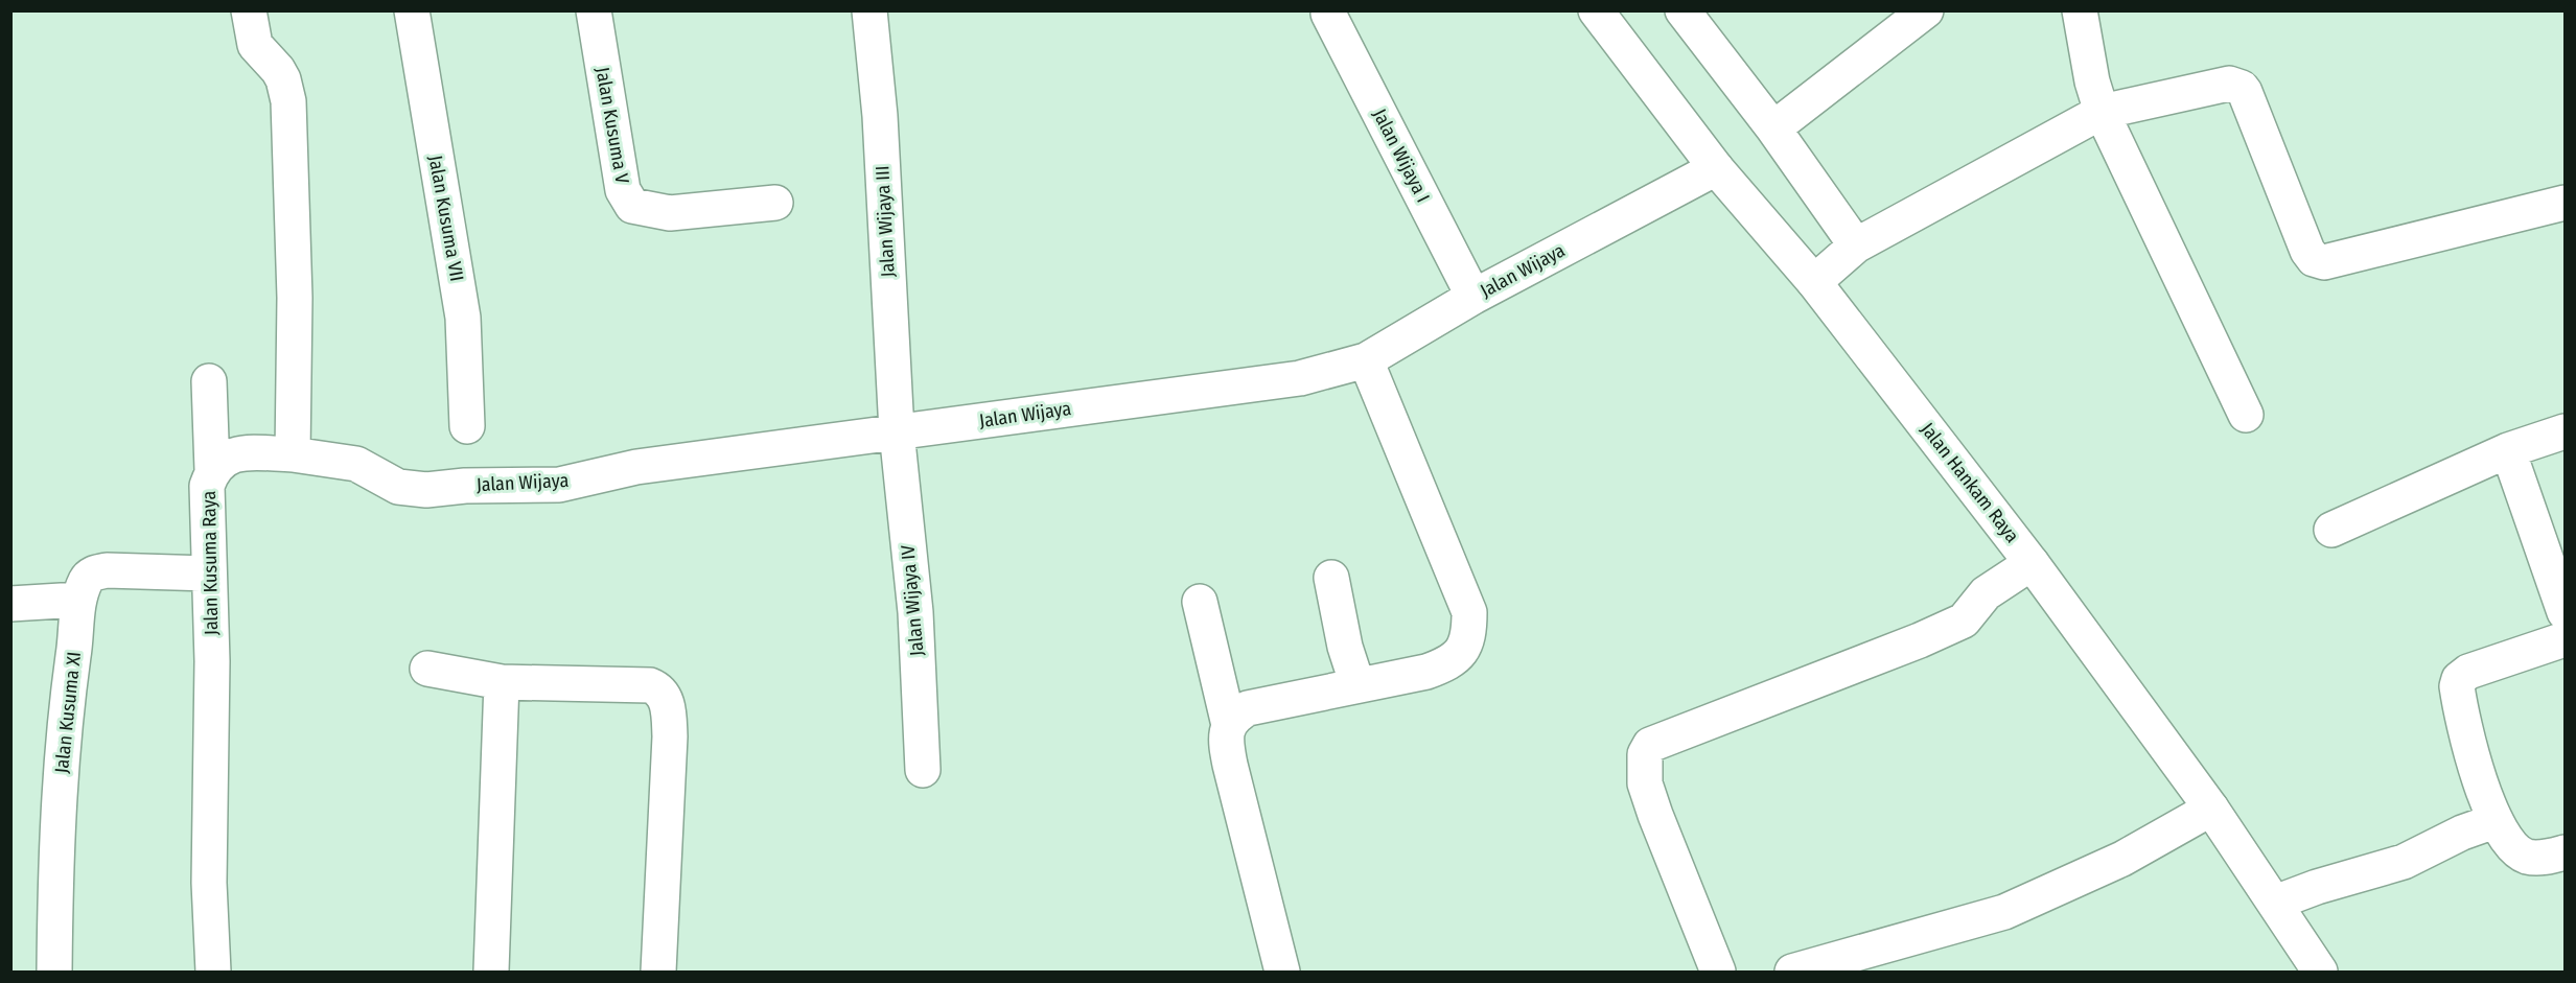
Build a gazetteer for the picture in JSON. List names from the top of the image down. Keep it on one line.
{"streets":{"street":["Jalan Kusuma V","Jalan Wijaya I","Jalan Kusuma VII","Jalan Wijaya III","Jalan Wijaya","Jalan Hankam Raya","Jalan Kusuma Raya","Jalan Wijaya IV","Jalan Kusuma XI"]},"crossings":[["Jalan Wijaya I","Jalan Wijaya"],["Jalan Wijaya III","Jalan Wijaya"],["Jalan Wijaya III","Jalan Wijaya IV"],["Jalan Wijaya","Jalan Hankam Raya"],["Jalan Wijaya","Jalan Kusuma Raya"],["Jalan Wijaya","Jalan Wijaya IV"]]}
